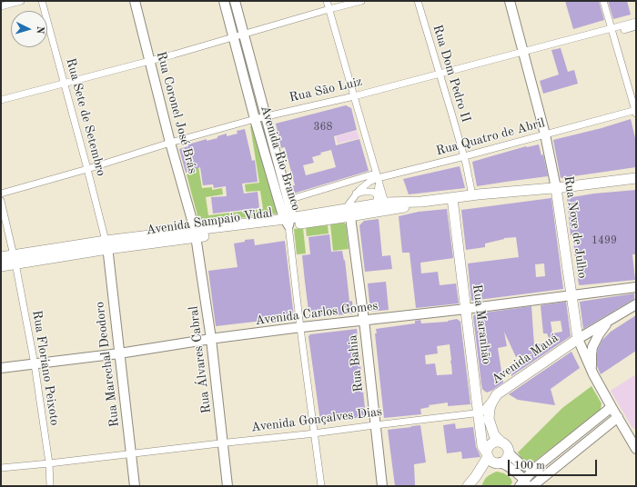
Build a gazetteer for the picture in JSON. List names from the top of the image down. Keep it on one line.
{"streets":{"main road":["Rua Coronel José Brás","Avenida Rio Branco","Avenida Sampaio Vidal","Rua Nove de Julho","Avenida Carlos Gomes","Rua Maranhão","Avenida Mauá","Rua Álvares Cabral","Rua Bahia","Rua Marechal Deodoro"],"street":["Rua Dom Pedro II","Rua São Luiz","Rua Sete de Setembro","Rua Quatro de Abril","Rua Floriano Peixoto","Avenida Gonçalves Dias"]},"crossings":[["Rua Dom Pedro II","Rua São Luiz"],["Rua Dom Pedro II","Rua Quatro de Abril"],["Rua Dom Pedro II","Avenida Sampaio Vidal"],["Rua São Luiz","Rua Coronel José Brás"],["Rua São Luiz","Rua Sete de Setembro"],["Rua São Luiz","Avenida Rio Branco"],["Rua São Luiz","Rua Nove de Julho"],["Rua Coronel José Brás","Avenida Sampaio Vidal"],["Rua Coronel José Brás","Rua Álvares Cabral"],["Rua Sete de Setembro","Avenida Sampaio Vidal"],["Rua Sete de Setembro","Rua Marechal Deodoro"],["Rua Quatro de Abril","Rua Nove de Julho"],["Avenida Rio Branco","Avenida Sampaio Vidal"],["Avenida Sampaio Vidal","Rua Nove de Julho"],["Avenida Sampaio Vidal","Rua Maranhão"],["Avenida Sampaio Vidal","Rua Álvares Cabral"],["Avenida Sampaio Vidal","Rua Bahia"],["Avenida Sampaio Vidal","Rua Marechal Deodoro"],["Avenida Sampaio Vidal","Rua Floriano Peixoto"],["Rua Nove de Julho","Avenida Carlos Gomes"],["Rua Nove de Julho","Avenida Mauá"],["Avenida Carlos Gomes","Rua Maranhão"],["Avenida Carlos Gomes","Rua Álvares Cabral"],["Avenida Carlos Gomes","Rua Bahia"],["Avenida Carlos Gomes","Rua Marechal Deodoro"],["Avenida Carlos Gomes","Rua Floriano Peixoto"],["Rua Maranhão","Avenida Mauá"],["Rua Maranhão","Avenida Gonçalves Dias"],["Rua Álvares Cabral","Avenida Gonçalves Dias"],["Rua Bahia","Avenida Gonçalves Dias"],["Rua Marechal Deodoro","Avenida Gonçalves Dias"],["Rua Floriano Peixoto","Avenida Gonçalves Dias"]],"house_numbers":["368","1499"],"scale_bar":"100 m","north":"right"}
